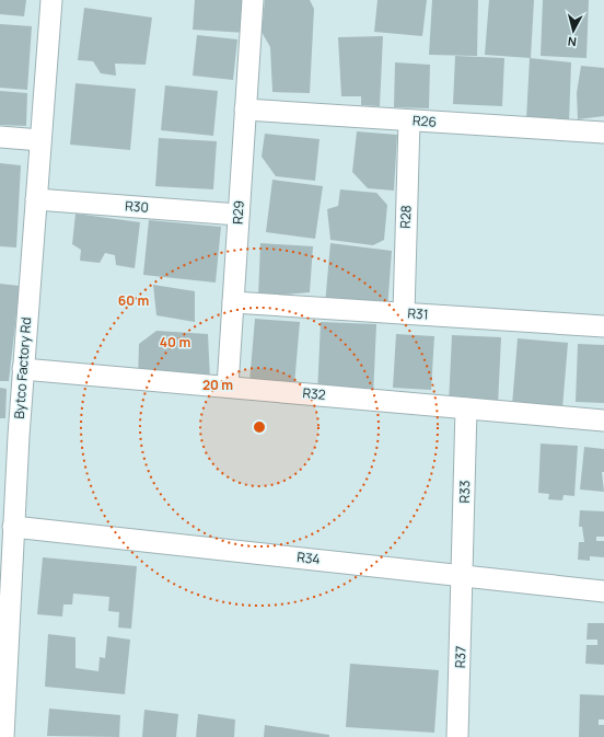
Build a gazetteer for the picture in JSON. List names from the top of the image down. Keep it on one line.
{"streets":{"street":["R26","R30","R29","R28","R31","Bytco Factory Rd","R32","R33","R34","R37"]},"crossings":[["R26","R29"],["R26","R28"],["R30","R29"],["R30","Bytco Factory Rd"],["R29","R31"],["R29","R32"],["R28","R31"],["Bytco Factory Rd","R32"],["Bytco Factory Rd","R34"],["R32","R33"],["R33","R34"],["R33","R37"],["R34","R37"]],"north":"bottom","rings":["60 m","40 m","20 m"]}
